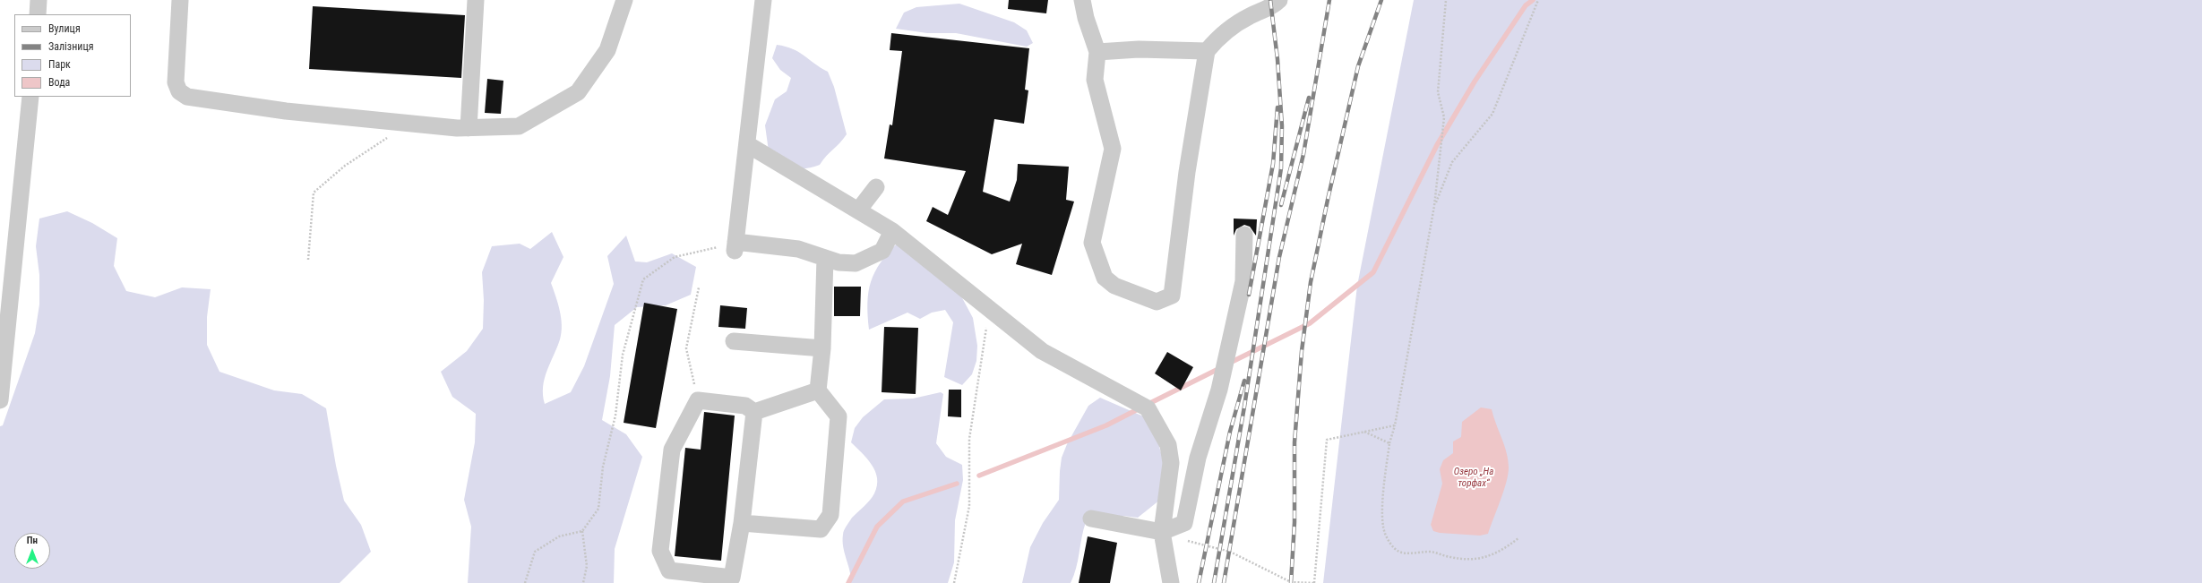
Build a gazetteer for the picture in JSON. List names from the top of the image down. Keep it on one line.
{"water":["Озеро „На торфах“"],"legend":["Вулиця","Залізниця","Парк","Вода"],"north":"top"}
